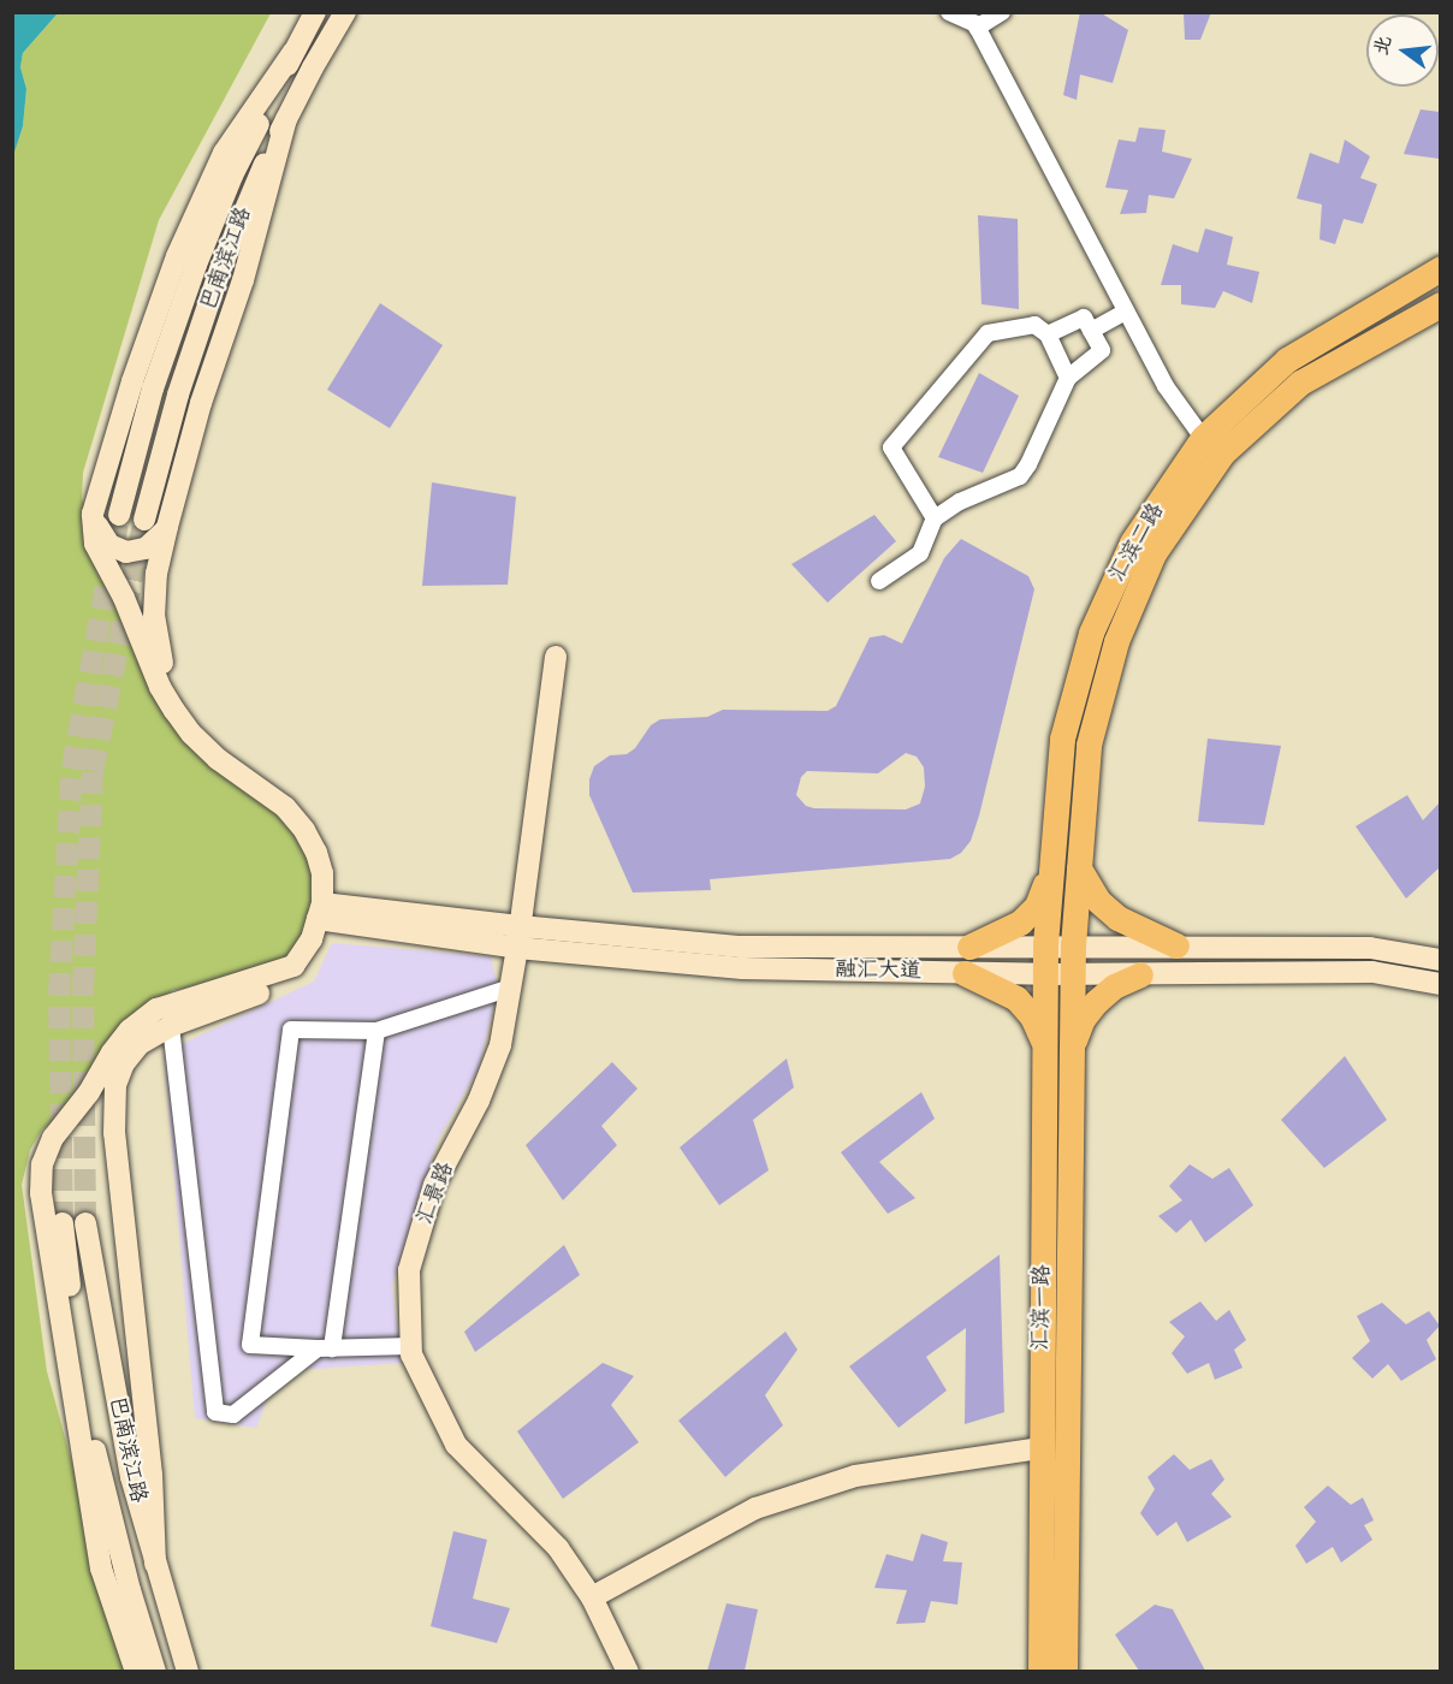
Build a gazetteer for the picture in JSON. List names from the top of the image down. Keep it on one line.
{"streets":{"main road":["巴南滨江路","汇滨二路","融汇大道","汇景路","汇滨一路"]},"crossings":[["汇滨二路","融汇大道"],["汇滨二路","汇滨一路"],["融汇大道","汇景路"],["融汇大道","汇滨一路"]],"north":"left"}
